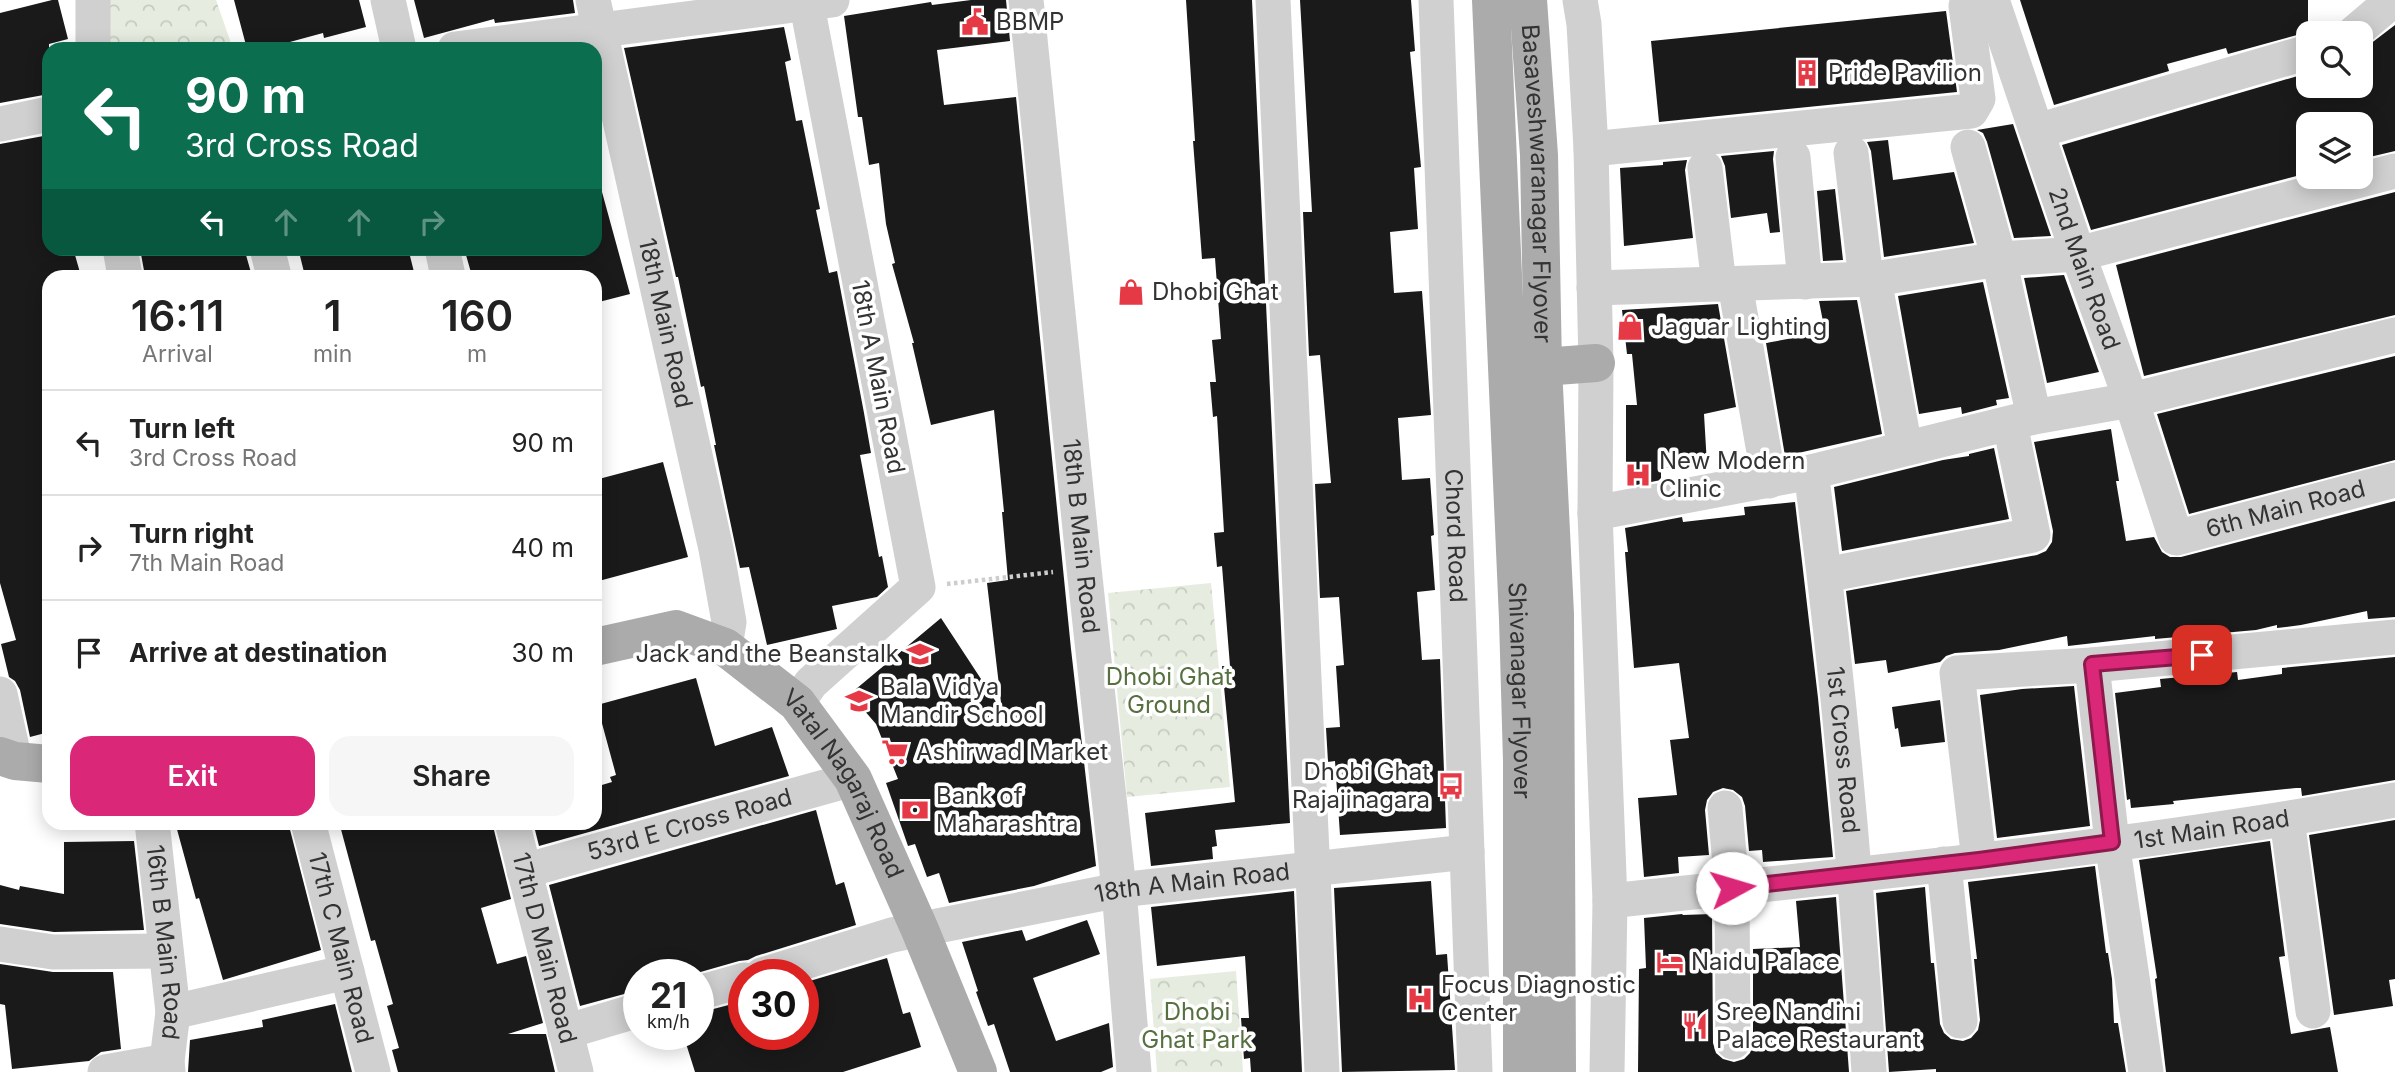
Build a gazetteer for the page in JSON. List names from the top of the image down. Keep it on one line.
{"streets":{"main road":["Basaveshwaranagar Flyover","Shivanagar Flyover","Vatal Nagaraj Road"],"street":["2nd Main Road","18th Main Road","18th A Main Road","6th Main Road","18th B Main Road","Chord Road","1st Cross Road","53rd E Cross Road","1st Main Road","16th B Main Road","17th C Main Road","17th D Main Road"]},"crossings":[["Basaveshwaranagar Flyover","Shivanagar Flyover"],["2nd Main Road","6th Main Road"],["18th Main Road","Vatal Nagaraj Road"],["18th A Main Road","18th B Main Road"],["18th A Main Road","Chord Road"],["18th A Main Road","Vatal Nagaraj Road"],["1st Cross Road","1st Main Road"],["Vatal Nagaraj Road","53rd E Cross Road"],["53rd E Cross Road","17th D Main Road"]],"parks":["Dhobi Ghat Ground","Dhobi Ghat Park"],"places":{"public building":["BBMP"],"building":["Pride Pavilion"],"shop":["Dhobi Ghat","Jaguar Lighting"],"hospital":["New Modern Clinic","Focus Diagnostic Center"],"school or university":["Jack and the Beanstalk","Bala Vidya Mandir School"],"supermarket":["Ashirwad Market"],"bus stop":["Dhobi Ghat Rajajinagara"],"bank":["Bank of Maharashtra"],"hotel":["Naidu Palace"],"restaurant":["Sree Nandini Palace Restaurant"]},"page":{"turn":["90 m","3rd Cross Road"],"eta":["16:11","Arrival","1","min","160","m"],"list":[{"name":"Turn left","note":"3rd Cross Road","value":"90 m"},{"name":"Turn right","note":"7th Main Road","value":"40 m"},{"name":"Arrive at destination","value":"30 m"}],"buttons":["Exit","Share"],"speed":"21 km/h","limit":"30"}}
